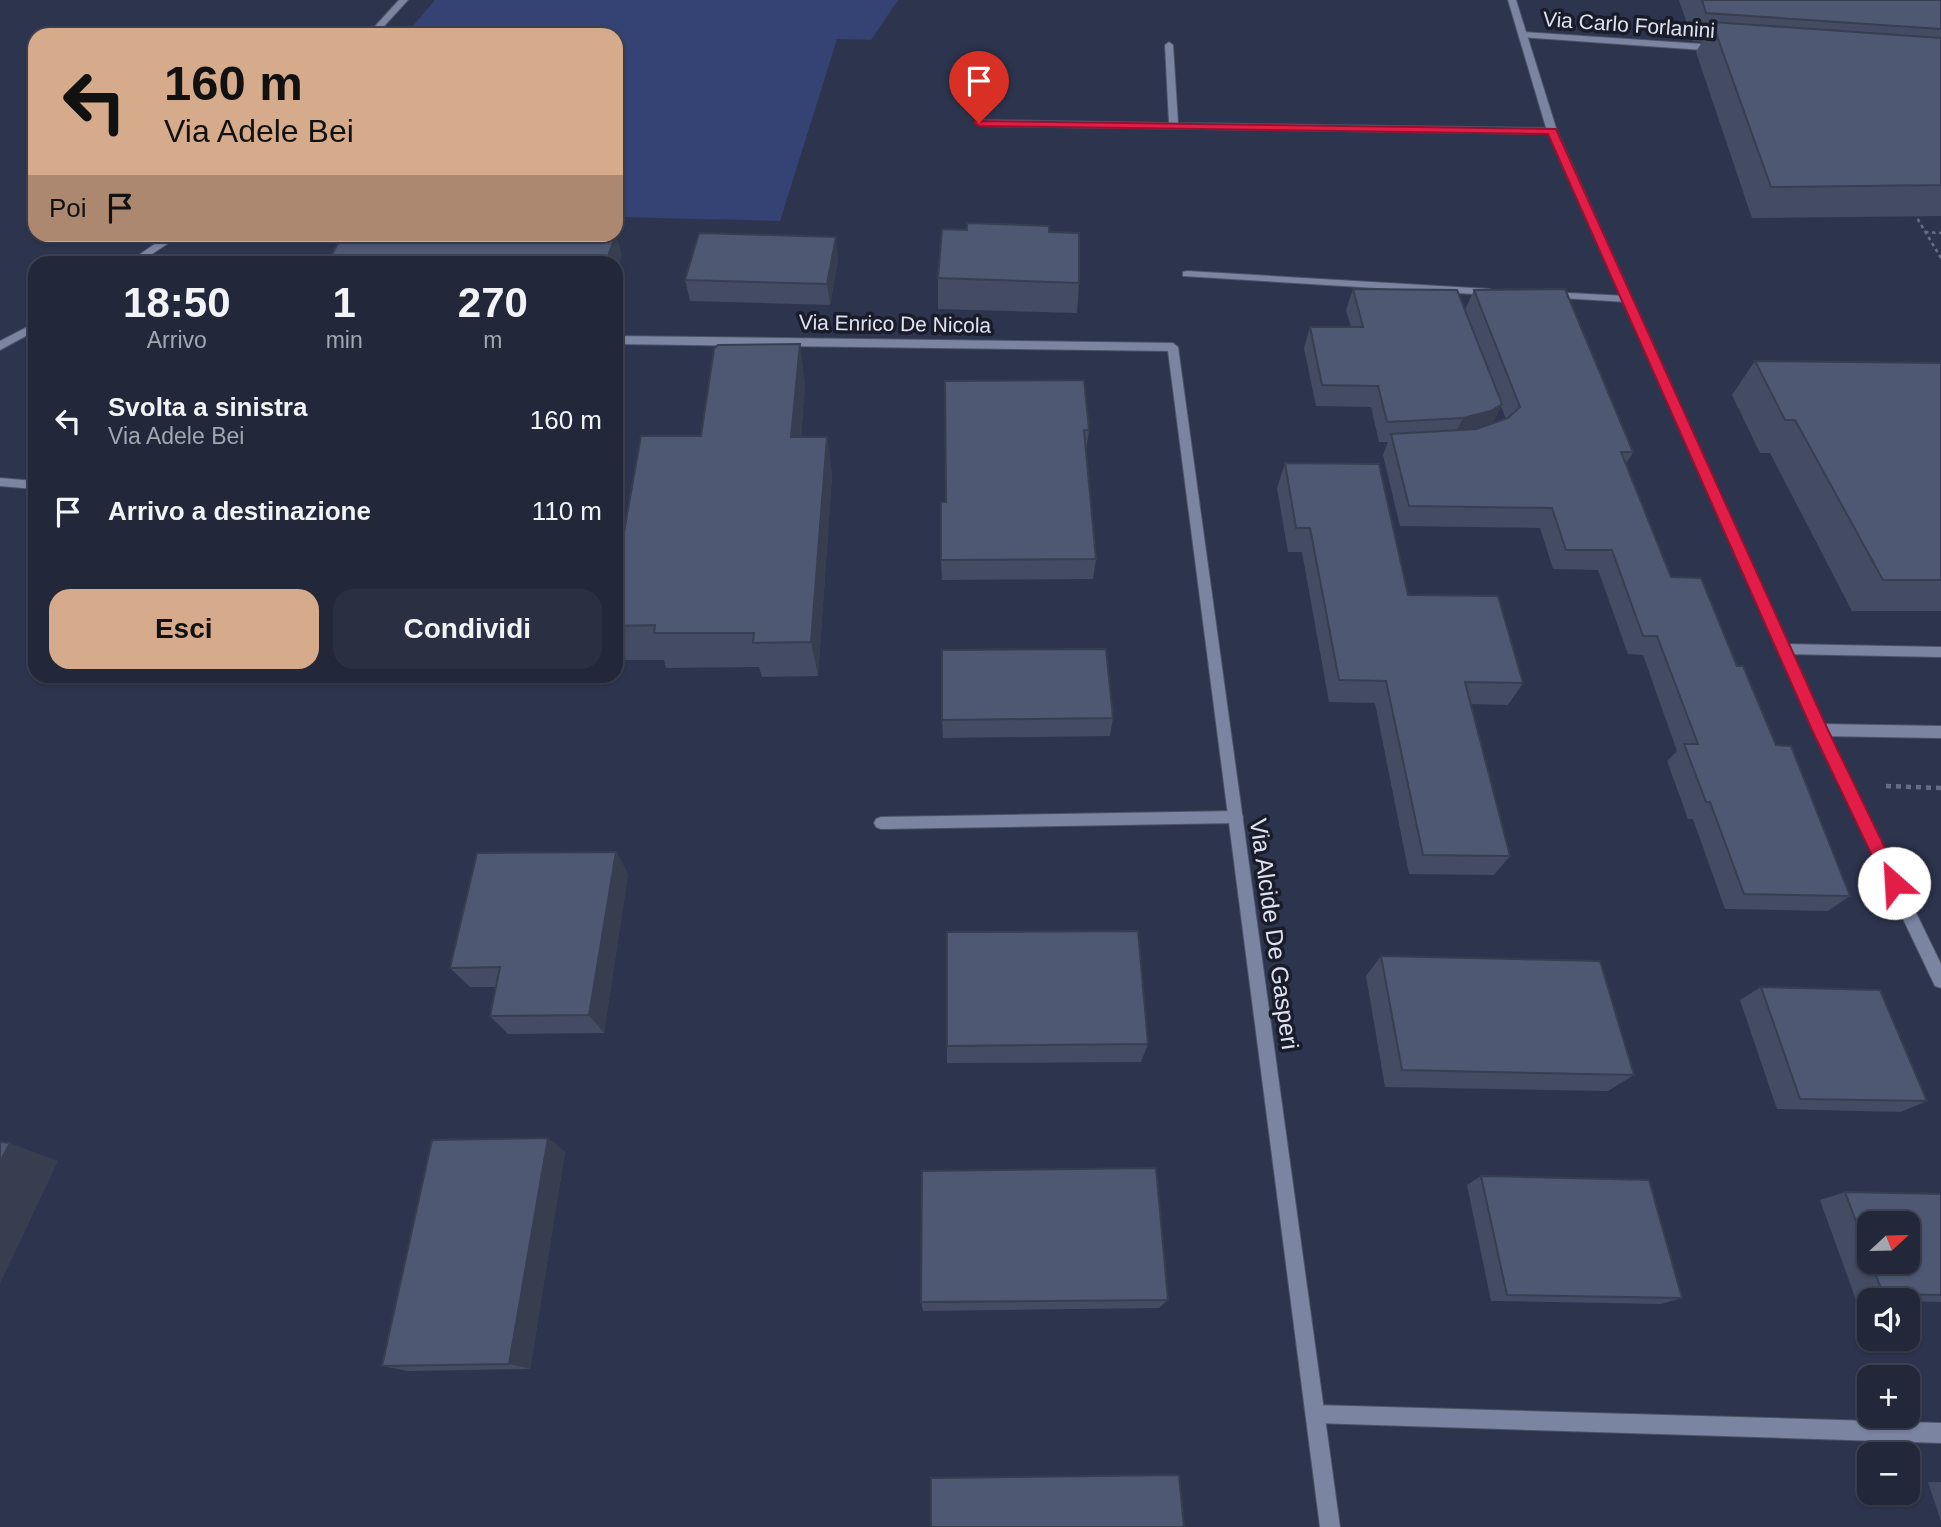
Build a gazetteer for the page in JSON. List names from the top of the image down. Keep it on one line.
{"streets":{"street":["Via Carlo Forlanini","Via Enrico De Nicola","Via Alcide De Gasperi"]},"crossings":[["Via Enrico De Nicola","Via Alcide De Gasperi"]],"north":"right","page":{"turn":["160 m","Via Adele Bei"],"then":"Poi","eta":["18:50","Arrivo","1","min","270","m"],"list":[{"name":"Svolta a sinistra","note":"Via Adele Bei","value":"160 m"},{"name":"Arrivo a destinazione","value":"110 m"}],"buttons":["Esci","Condividi"],"map_buttons":["+","−"]}}
